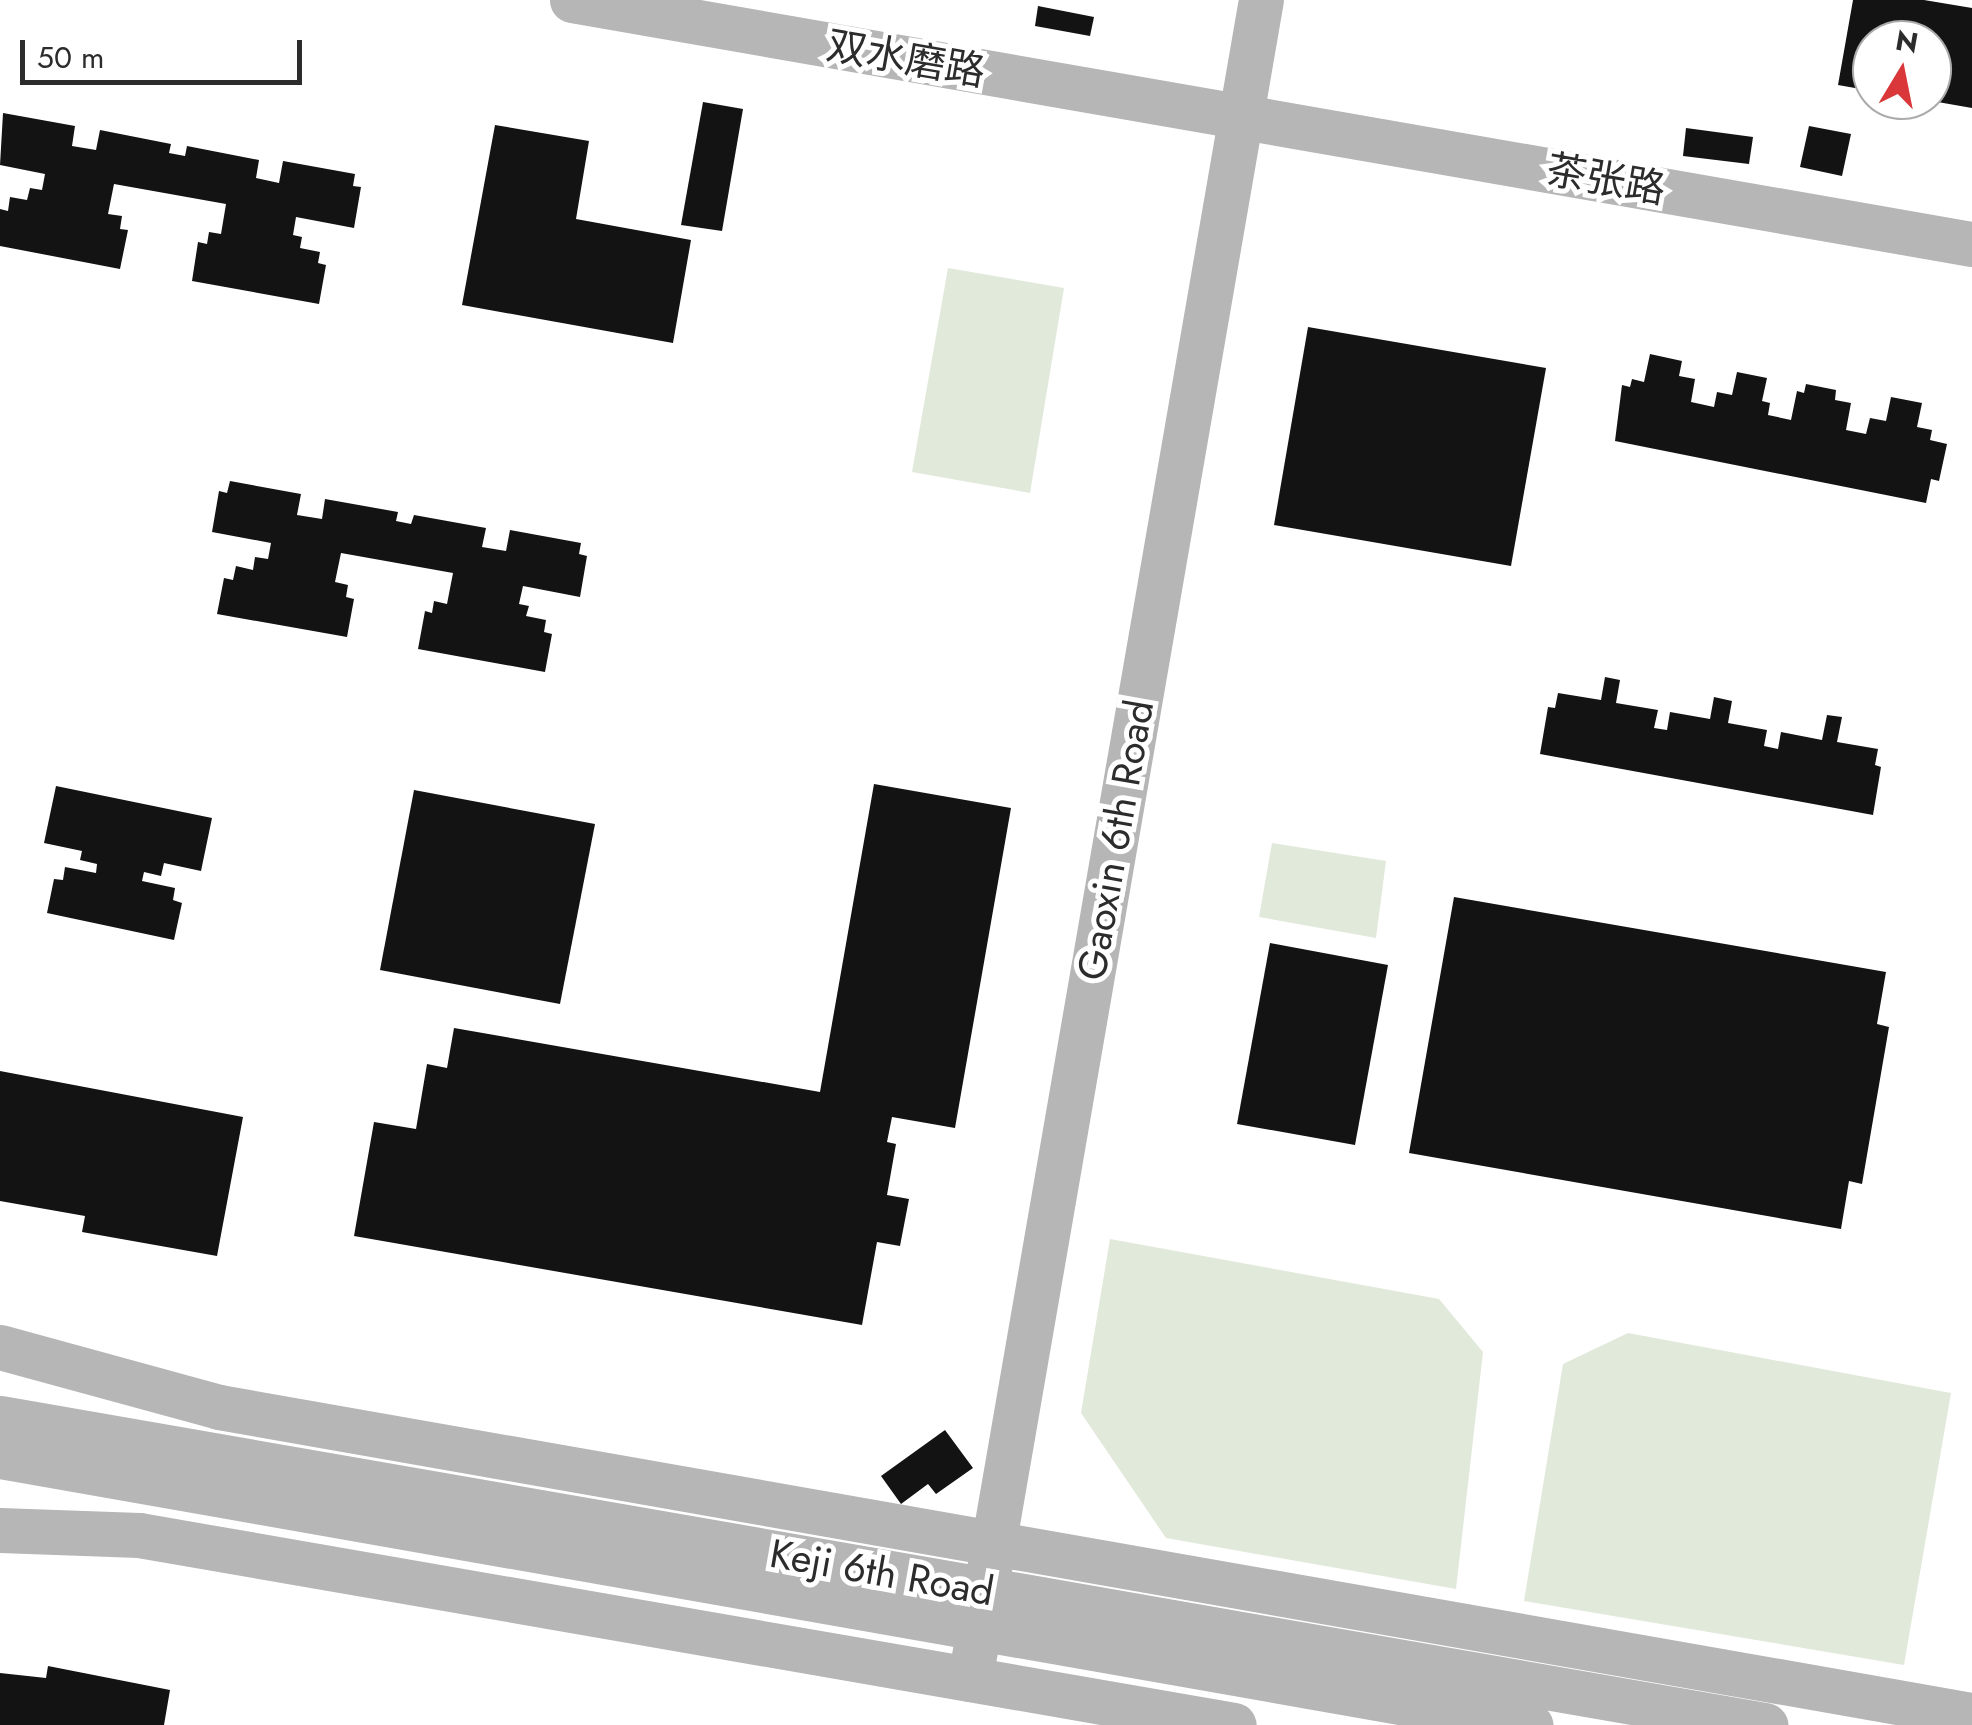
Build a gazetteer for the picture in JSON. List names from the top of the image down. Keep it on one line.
{"streets":{"main road":["双水磨路","茶张路","Gaoxin 6th Road","Keji 6th Road"]},"crossings":[["双水磨路","茶张路"],["双水磨路","Gaoxin 6th Road"],["茶张路","Gaoxin 6th Road"],["Gaoxin 6th Road","Keji 6th Road"]],"scale_bar":"50 m","north":"top"}
